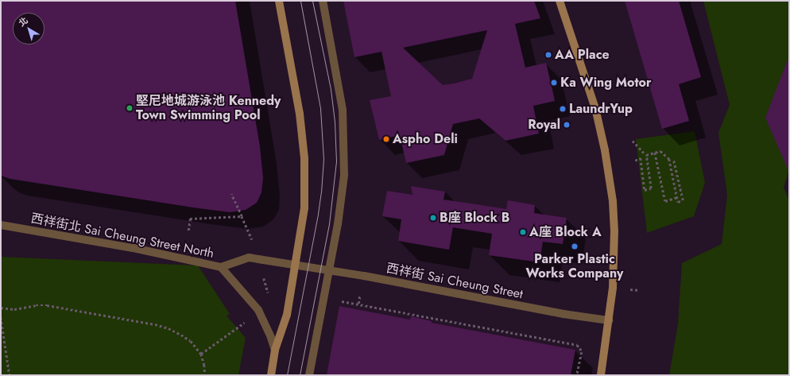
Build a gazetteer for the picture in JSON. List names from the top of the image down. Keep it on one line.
{"streets":{"street":["西祥街北 Sai Cheung Street North","西祥街 Sai Cheung Street"]},"crossings":[["西祥街北 Sai Cheung Street North","西祥街 Sai Cheung Street"]],"places":["AA Place","Ka Wing Motor","堅尼地城游泳池 Kennedy Town Swimming Pool","LaundrYup","Royal","Aspho Deli","B座 Block B","A座 Block A","Parker Plastic Works Company"],"north":"top left"}
